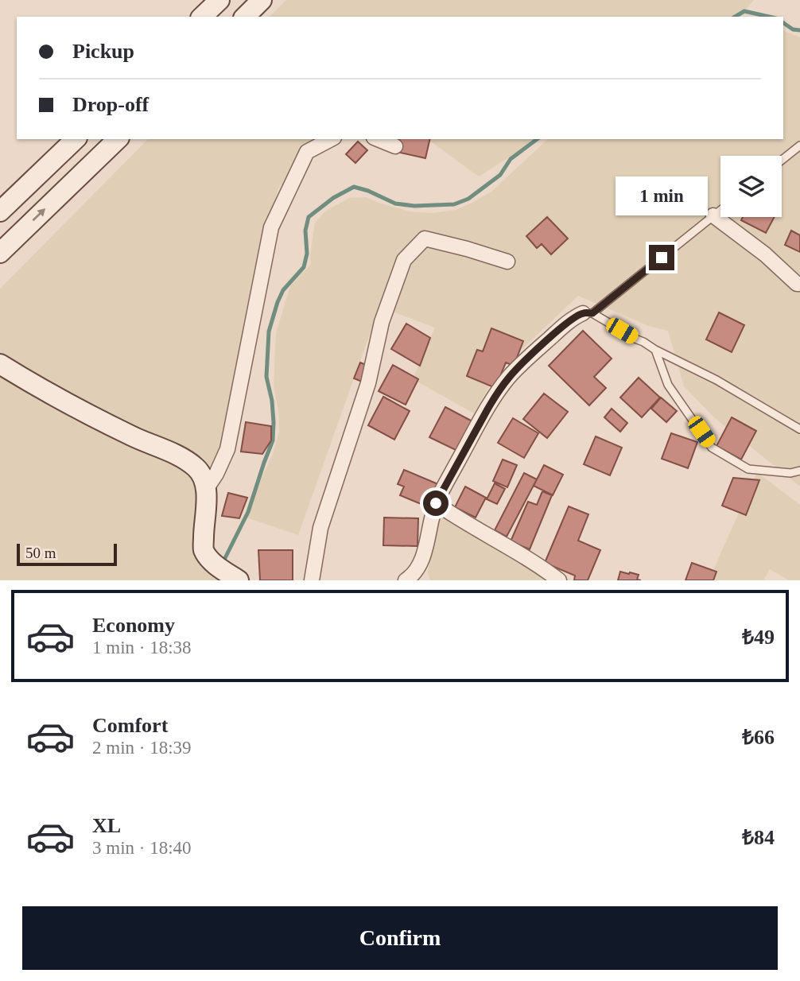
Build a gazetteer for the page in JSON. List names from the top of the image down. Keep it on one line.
{"scale_bar":"50 m","page":{"banner":["Pickup","Drop-off"],"bubble":"1 min","scale":"50 m","list":[{"name":"Economy","note":"1 min · 18:38","value":"₺49"},{"name":"Comfort","note":"2 min · 18:39","value":"₺66"},{"name":"XL","note":"3 min · 18:40","value":"₺84"}],"buttons":"Confirm"}}
